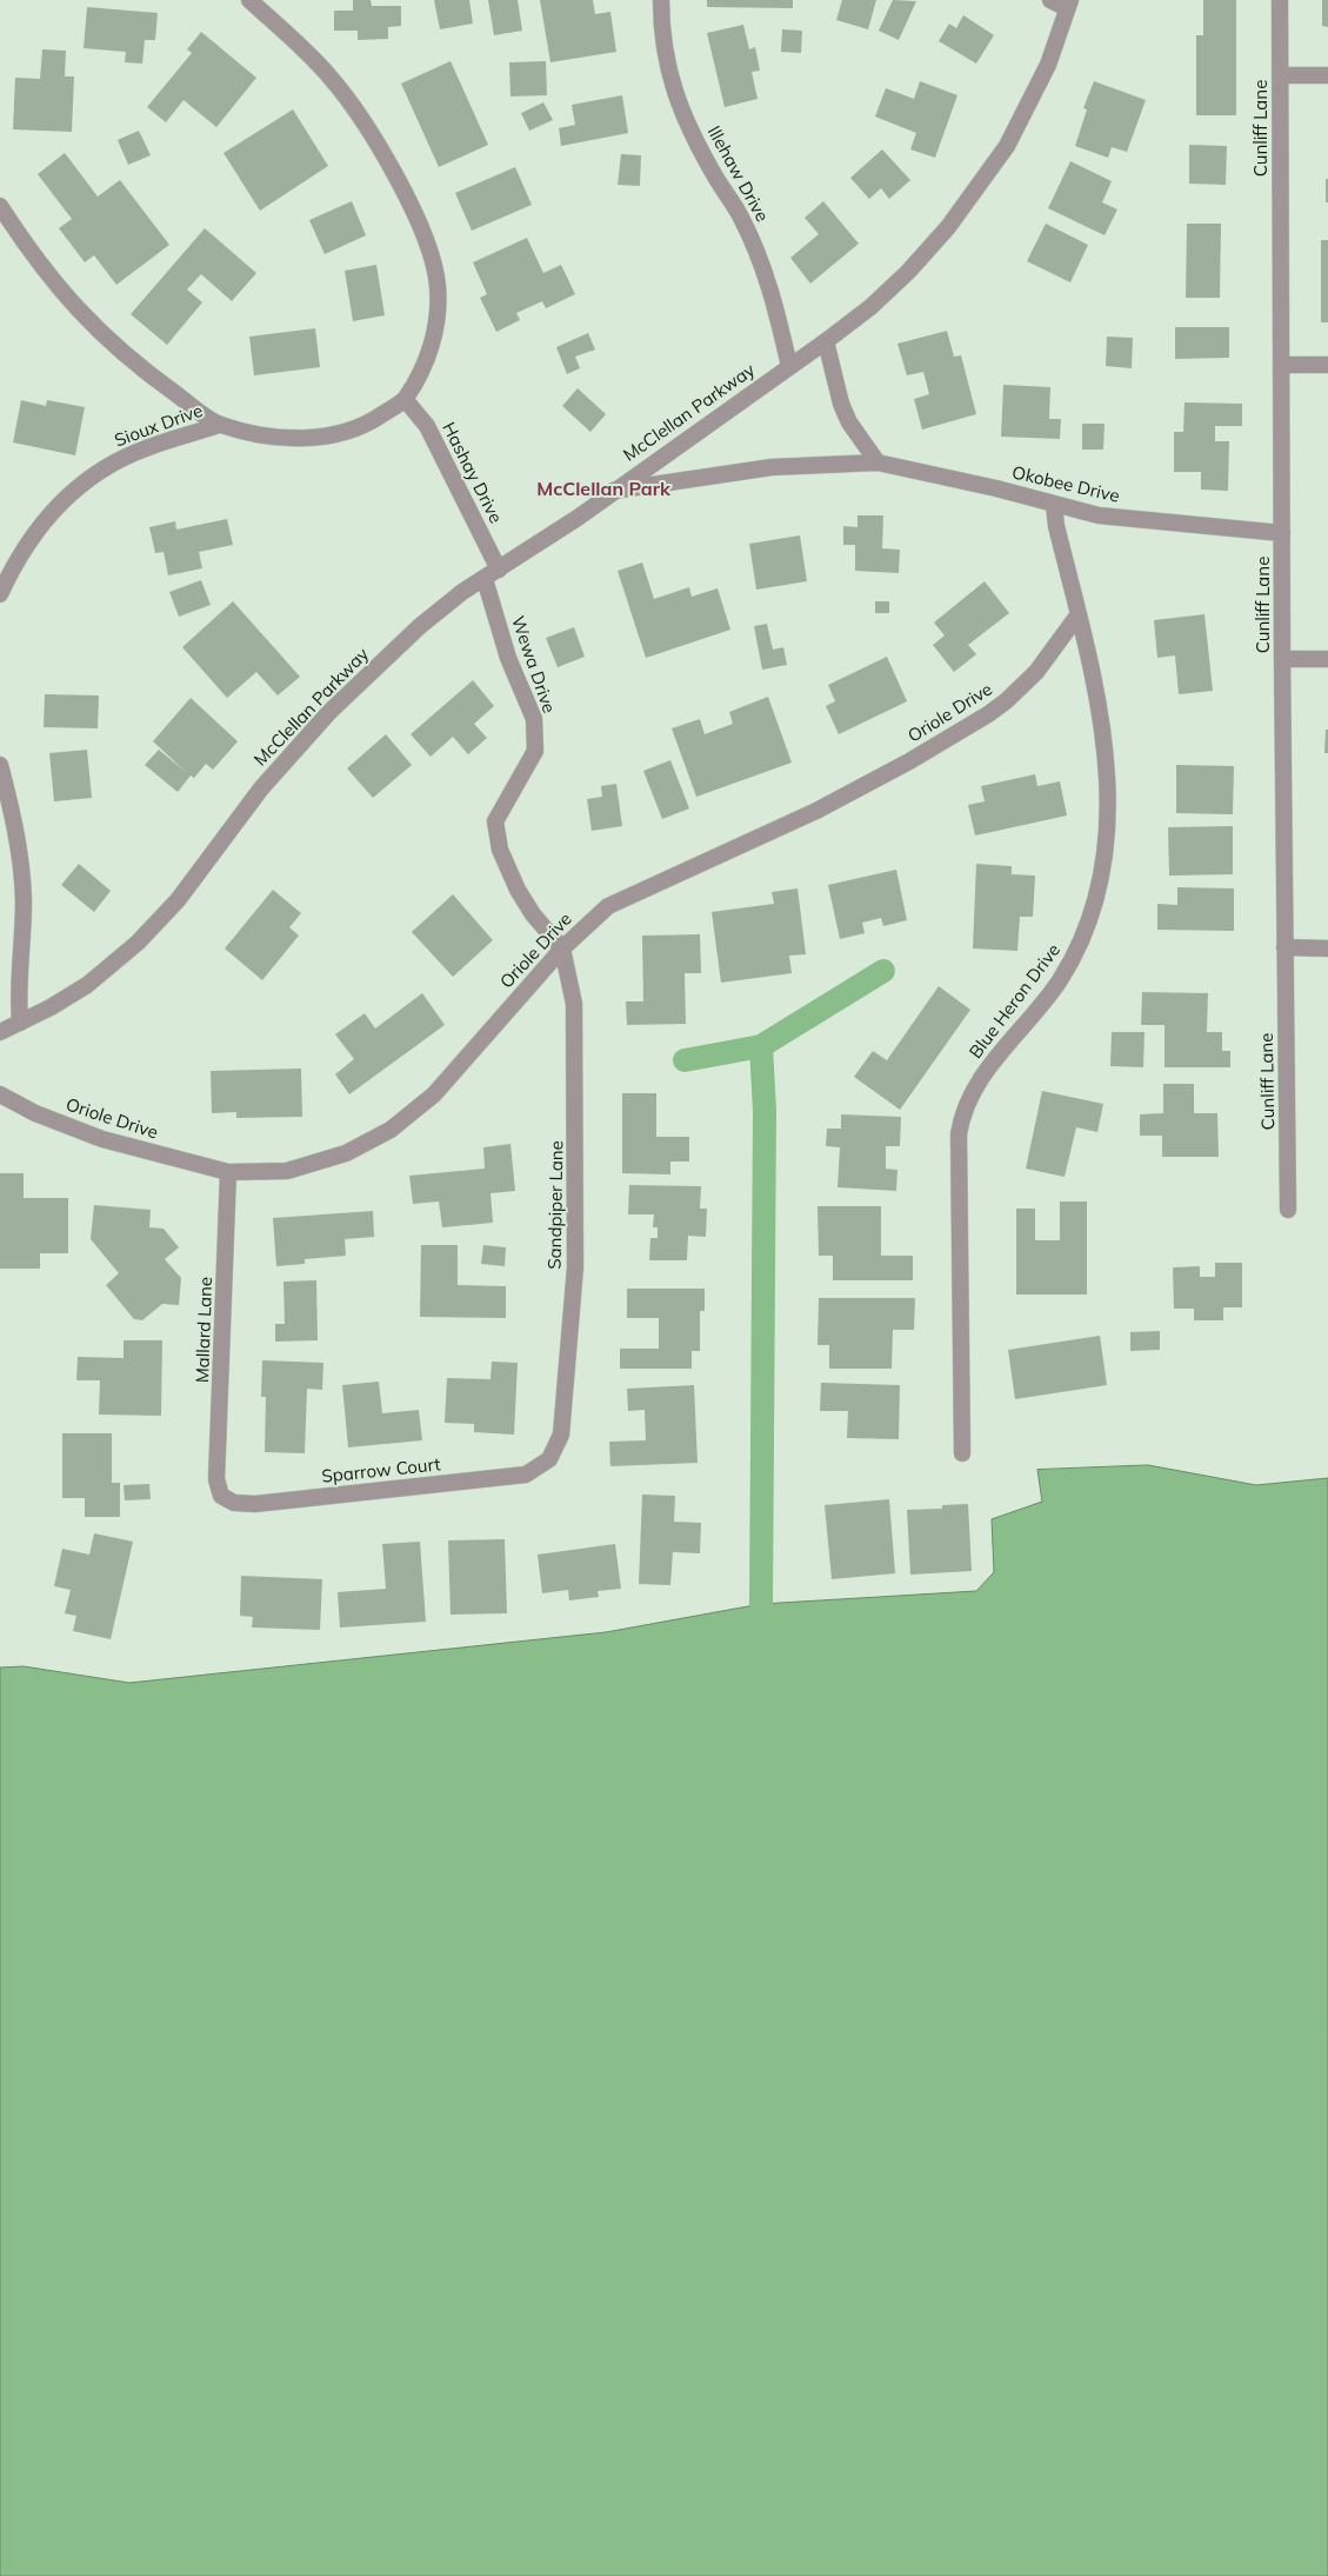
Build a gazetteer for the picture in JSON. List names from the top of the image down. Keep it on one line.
{"streets":{"street":["Cunliff Lane","Illehaw Drive","McClellan Parkway","Sioux Drive","Hashay Drive","Okobee Drive","Wewa Drive","Oriole Drive","Blue Heron Drive","Sandpiper Lane","Mallard Lane","Sparrow Court"]},"crossings":[["Cunliff Lane","Okobee Drive"],["Illehaw Drive","McClellan Parkway"],["McClellan Parkway","Hashay Drive"],["McClellan Parkway","Okobee Drive"],["McClellan Parkway","Wewa Drive"],["Okobee Drive","Blue Heron Drive"],["Wewa Drive","Oriole Drive"],["Wewa Drive","Sandpiper Lane"],["Oriole Drive","Blue Heron Drive"],["Oriole Drive","Sandpiper Lane"],["Oriole Drive","Mallard Lane"],["Sandpiper Lane","Sparrow Court"],["Mallard Lane","Sparrow Court"]],"districts":["McClellan Park"]}
